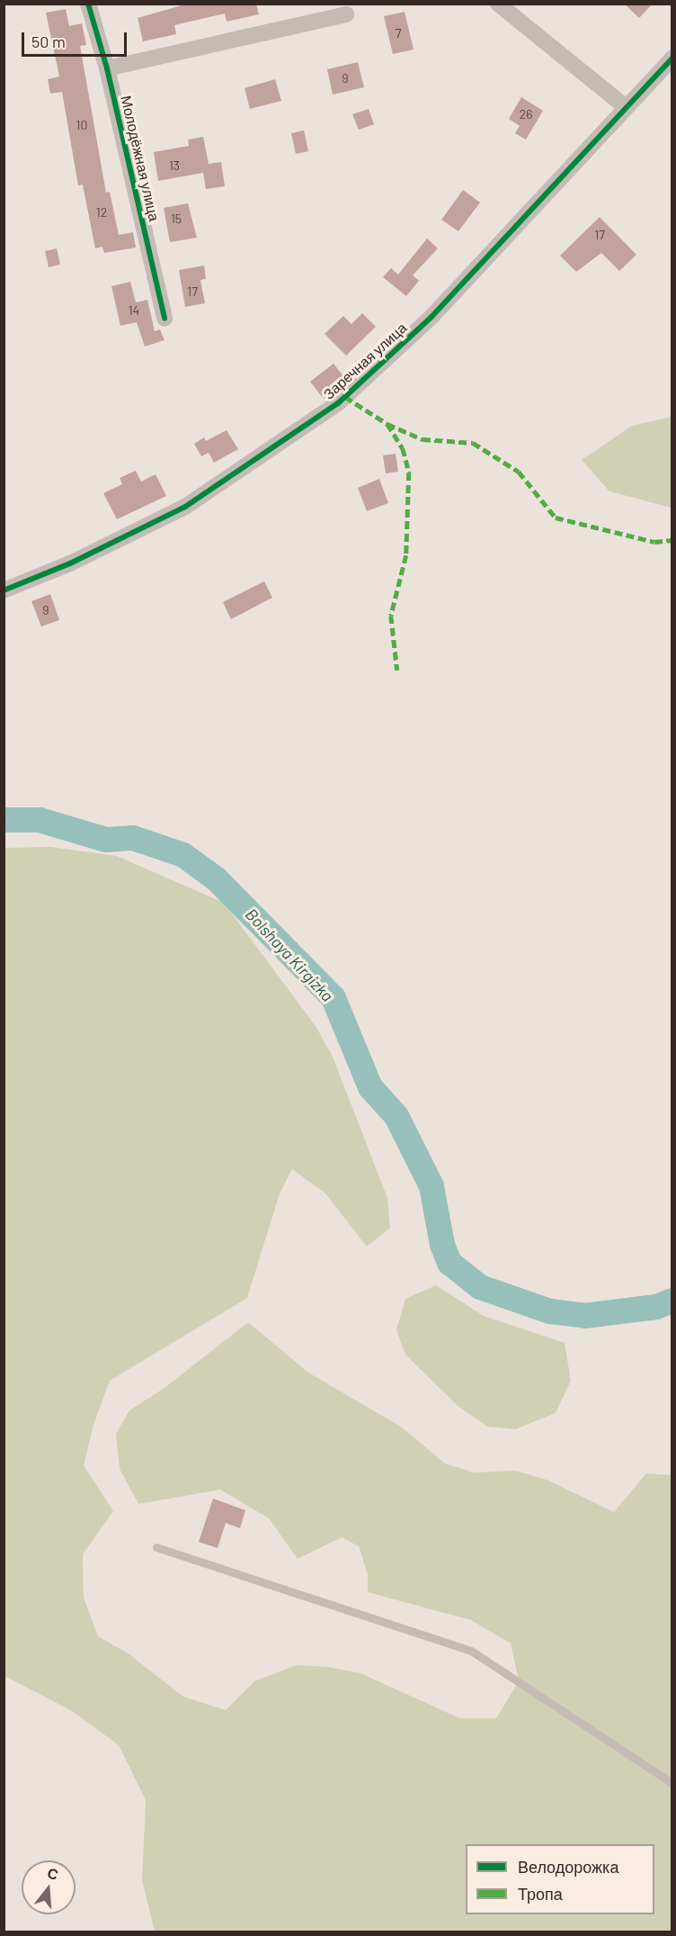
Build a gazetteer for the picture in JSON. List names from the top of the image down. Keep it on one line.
{"streets":{"street":["Молодёжная улица","Заречная улица"]},"water":["Bolshaya Kirgizka"],"house_numbers":["7","9","26","10","13","12","15","17","17","14","9"],"legend":["Велодорожка","Тропа"],"scale_bar":"50 m","north":"top"}
